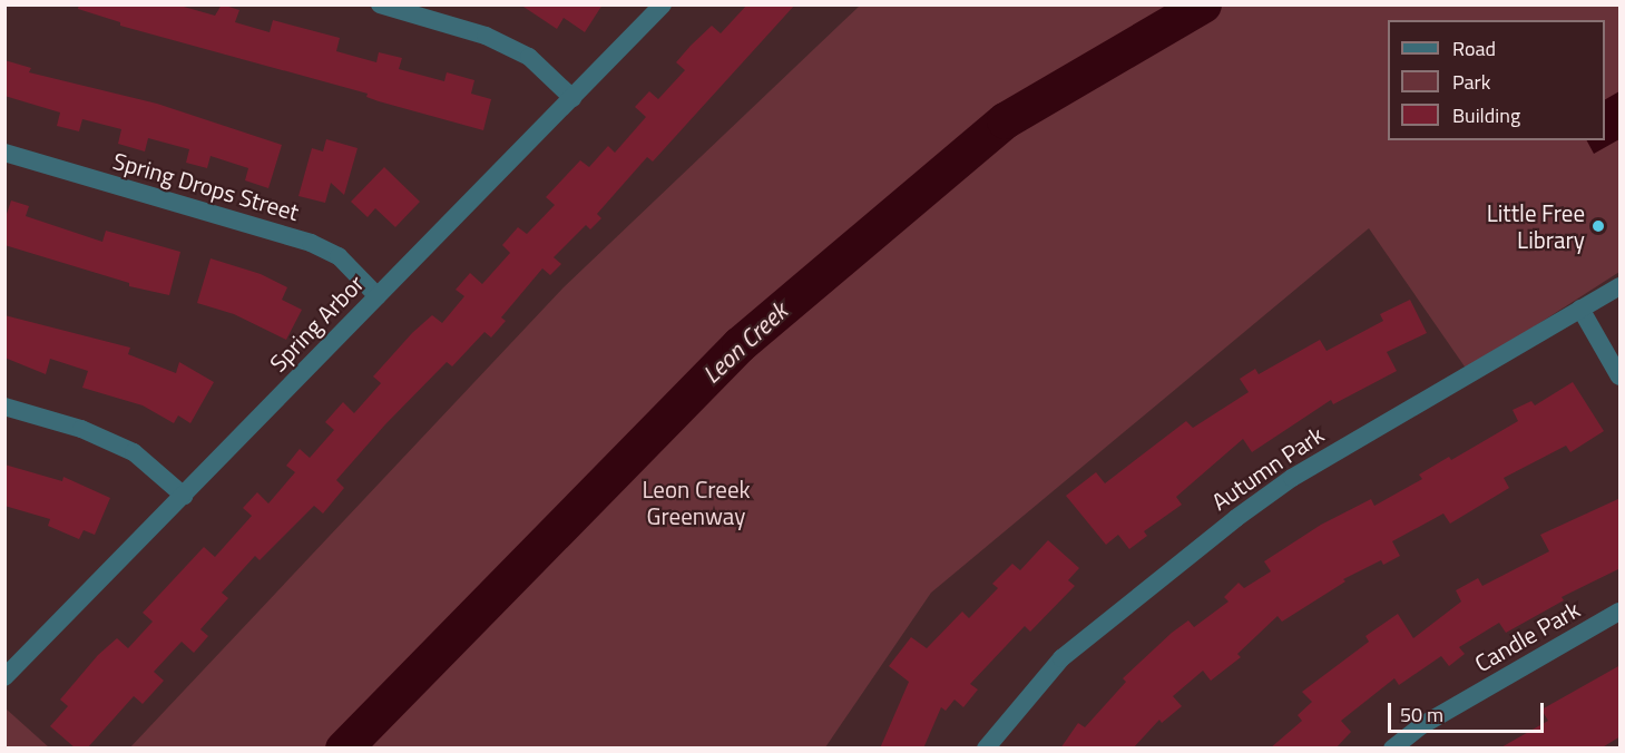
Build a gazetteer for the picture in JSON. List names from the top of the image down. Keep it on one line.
{"streets":{"street":["Spring Drops Street","Spring Arbor","Autumn Park","Candle Park"]},"crossings":[["Spring Drops Street","Spring Arbor"]],"water":["Leon Creek"],"parks":["Leon Creek Greenway"],"places":["Little Free Library"],"legend":["Road","Park","Building"],"scale_bar":"50 m"}
